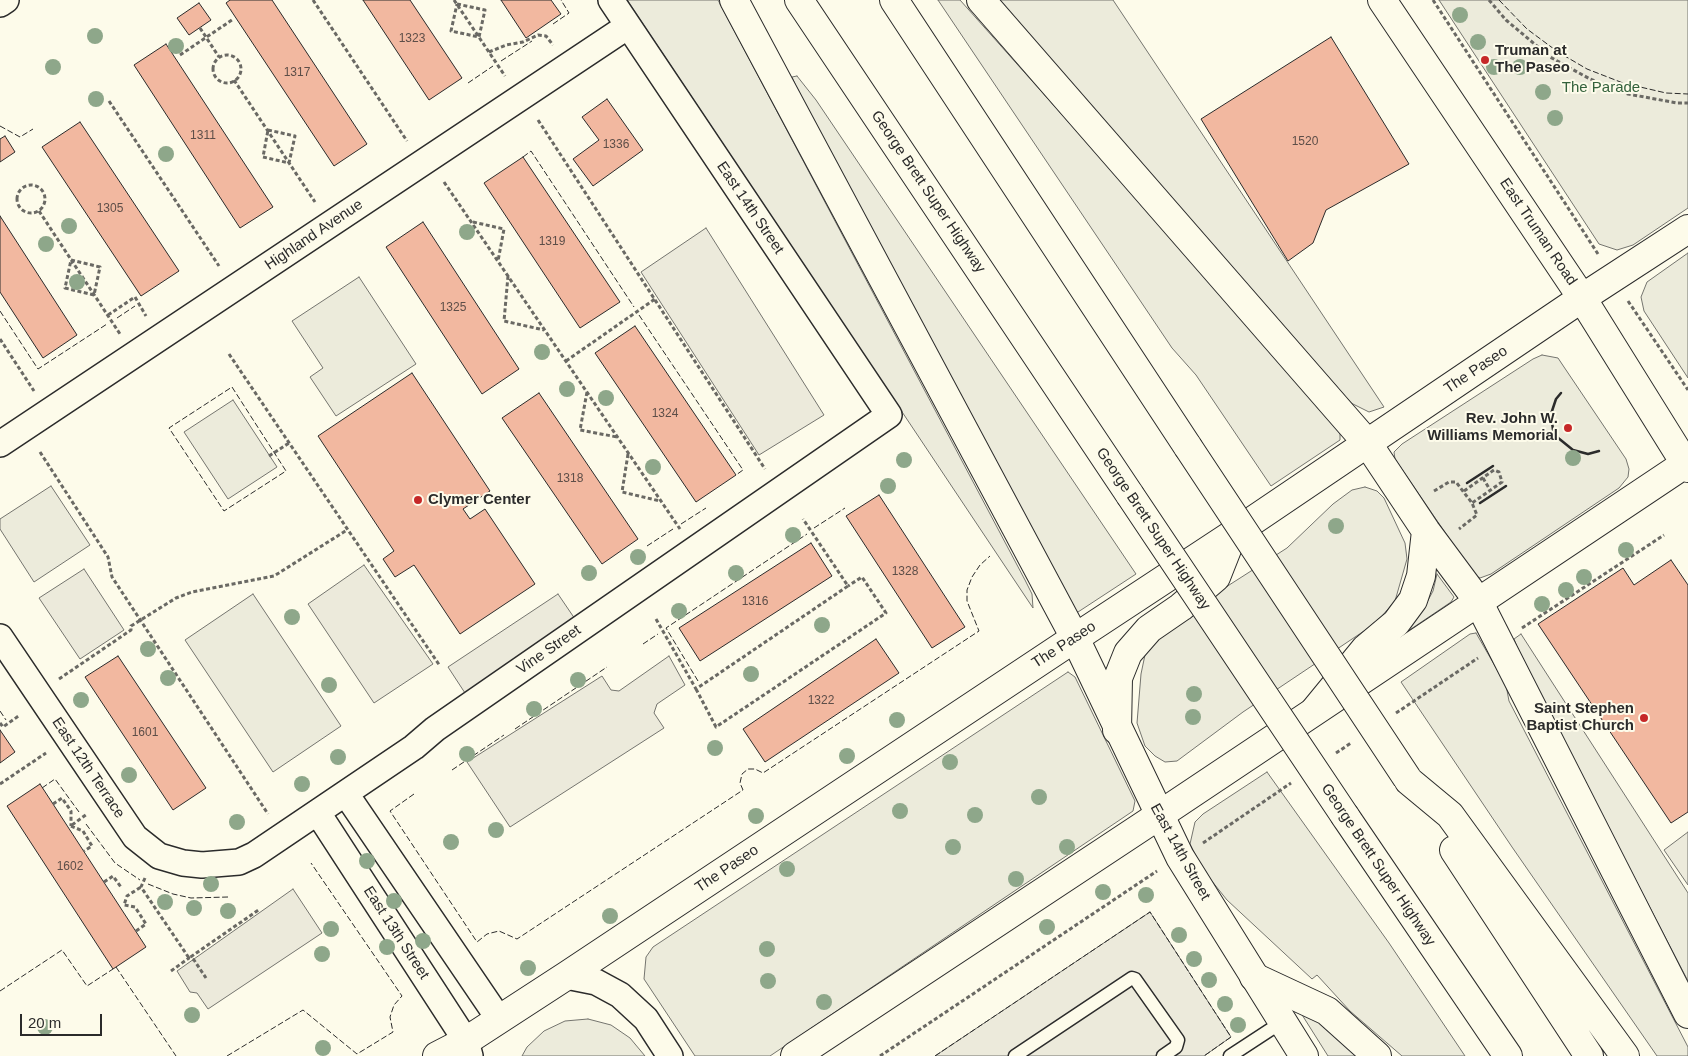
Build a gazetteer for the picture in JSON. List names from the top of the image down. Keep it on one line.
{"streets":{"main road":["George Brett Super Highway","East 14th Street","East Truman Road","The Paseo"],"street":["Highland Avenue","Vine Street","East 12th Terrace","East 13th Street"]},"crossings":[["East 14th Street","Highland Avenue"],["East 14th Street","The Paseo"],["East 14th Street","Vine Street"],["East Truman Road","The Paseo"],["The Paseo","East 13th Street"],["Vine Street","East 12th Terrace"],["Vine Street","East 13th Street"]],"parks":["The Parade"],"places":["Truman at The Paseo","Rev. John W. Williams Memorial","Clymer Center","Saint Stephen Baptist Church"],"house_numbers":["1323","1317","1311","1520","1336","1305","1319","1325","1324","1318","1328","1316","1322","1601","1602"],"scale_bar":"20 m"}
